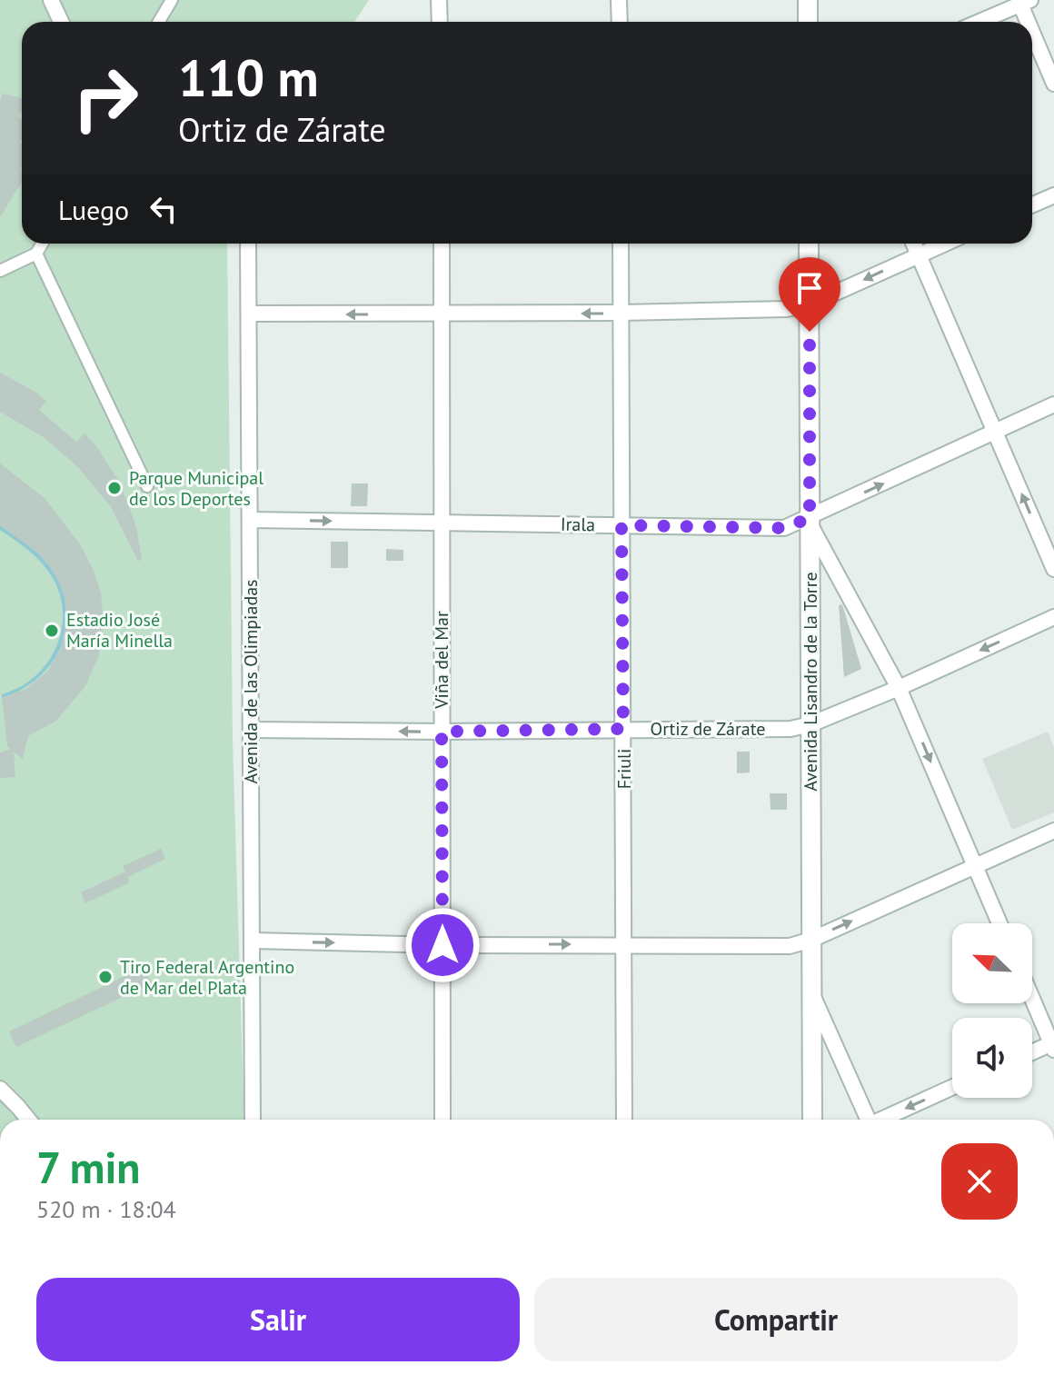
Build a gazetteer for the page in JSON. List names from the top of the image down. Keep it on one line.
{"streets":{"street":["Irala","Viña del Mar","Avenida de las Olimpiadas","Avenida Lisandro de la Torre","Ortiz de Zárate","Friuli"]},"crossings":[["Irala","Viña del Mar"],["Irala","Avenida de las Olimpiadas"],["Irala","Avenida Lisandro de la Torre"],["Irala","Friuli"],["Viña del Mar","Ortiz de Zárate"],["Avenida de las Olimpiadas","Ortiz de Zárate"],["Avenida Lisandro de la Torre","Ortiz de Zárate"],["Ortiz de Zárate","Friuli"]],"one_way":["Irala","Ortiz de Zárate"],"places":["Parque Municipal de los Deportes","Estadio José María Minella","Tiro Federal Argentino de Mar del Plata"],"north":"top left","page":{"turn":["110 m","Ortiz de Zárate"],"then":"Luego","heading":["7 min","520 m · 18:04"],"buttons":["Salir","Compartir"]}}
